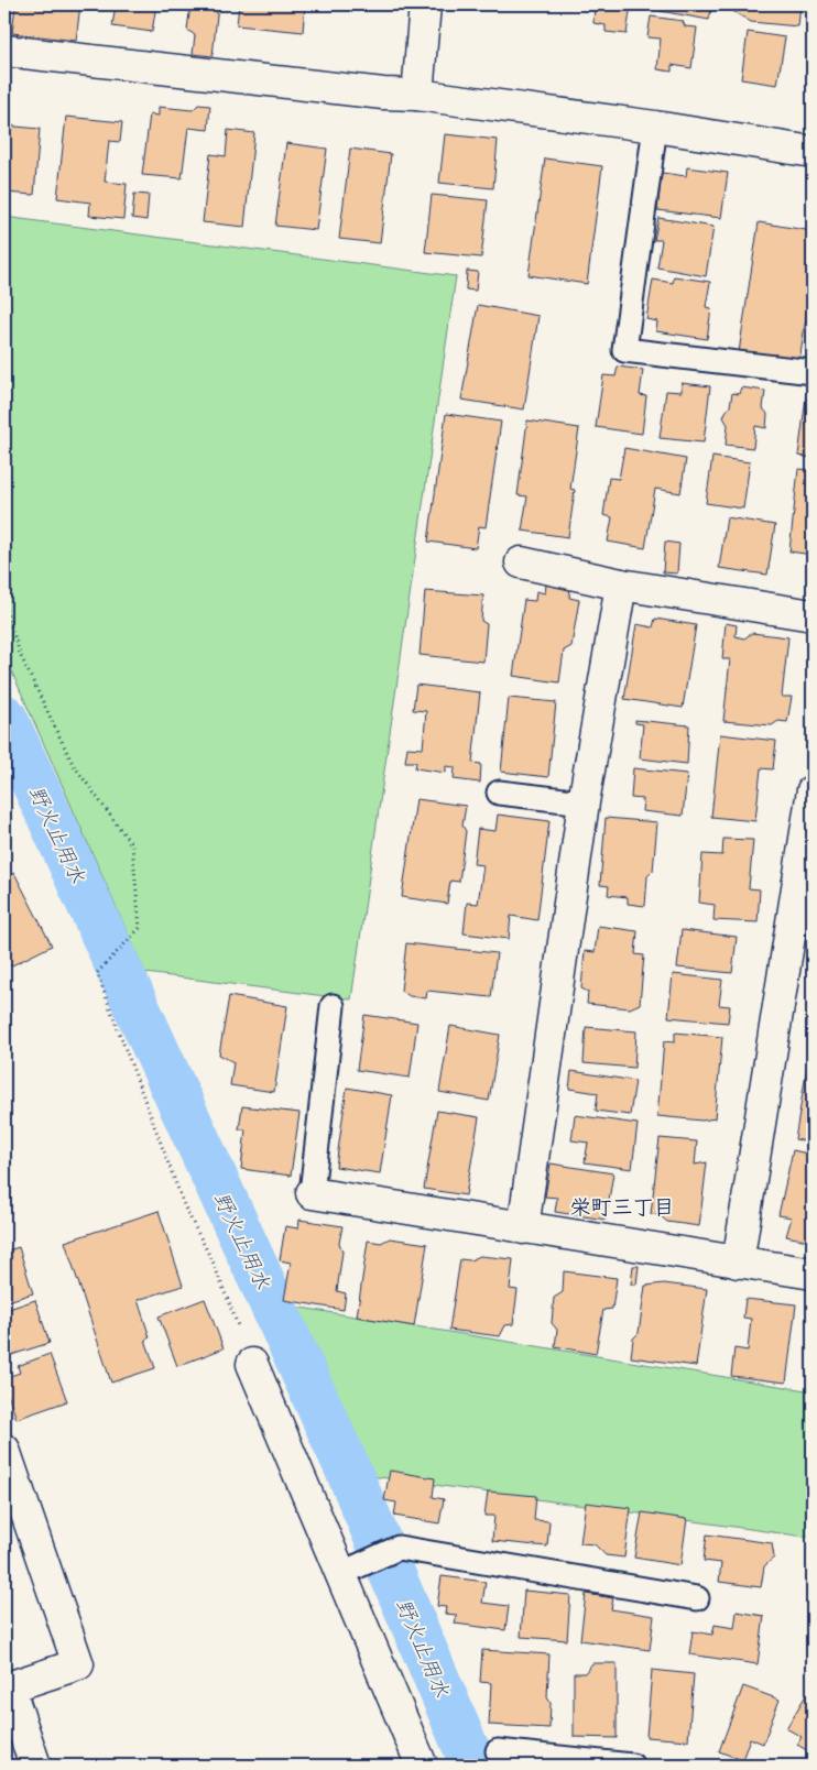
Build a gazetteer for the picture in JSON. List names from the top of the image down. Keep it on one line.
{"districts":["栄町三丁目"],"water":["野火止用水"]}
